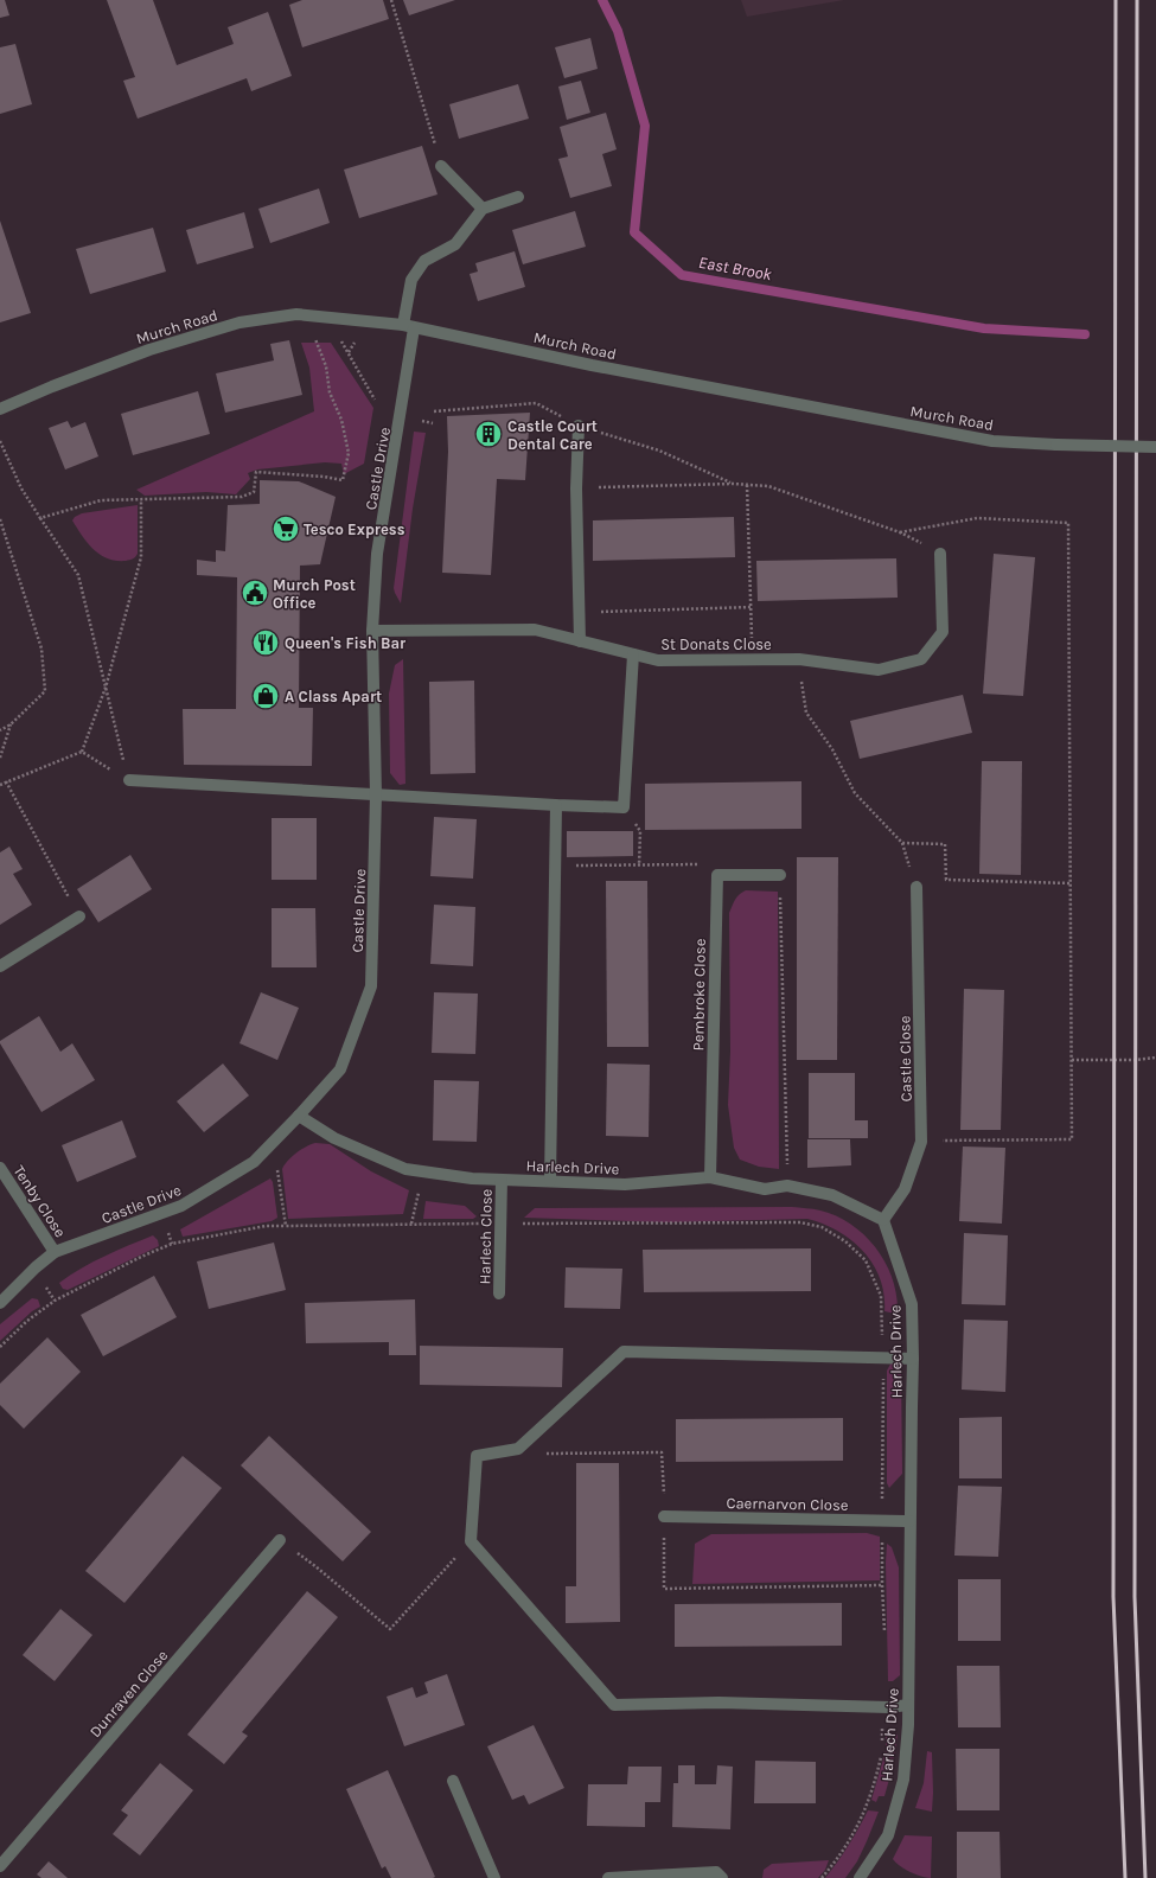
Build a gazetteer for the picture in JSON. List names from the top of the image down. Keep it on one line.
{"streets":{"street":["Murch Road","Castle Drive","St Donats Close","Pembroke Close","Castle Close","Harlech Drive","Tenby Close","Harlech Close","Caernarvon Close","Dunraven Close"]},"crossings":[["Murch Road","Castle Drive"],["Castle Drive","St Donats Close"],["Castle Drive","Harlech Drive"],["Castle Drive","Tenby Close"],["Pembroke Close","Harlech Drive"],["Castle Close","Harlech Drive"],["Harlech Drive","Harlech Close"],["Harlech Drive","Caernarvon Close"]],"water":["East Brook"],"places":{"building":["Castle Court Dental Care"],"supermarket":["Tesco Express"],"public building":["Murch Post Office"],"restaurant":["Queen's Fish Bar"],"shop":["A Class Apart"]}}
